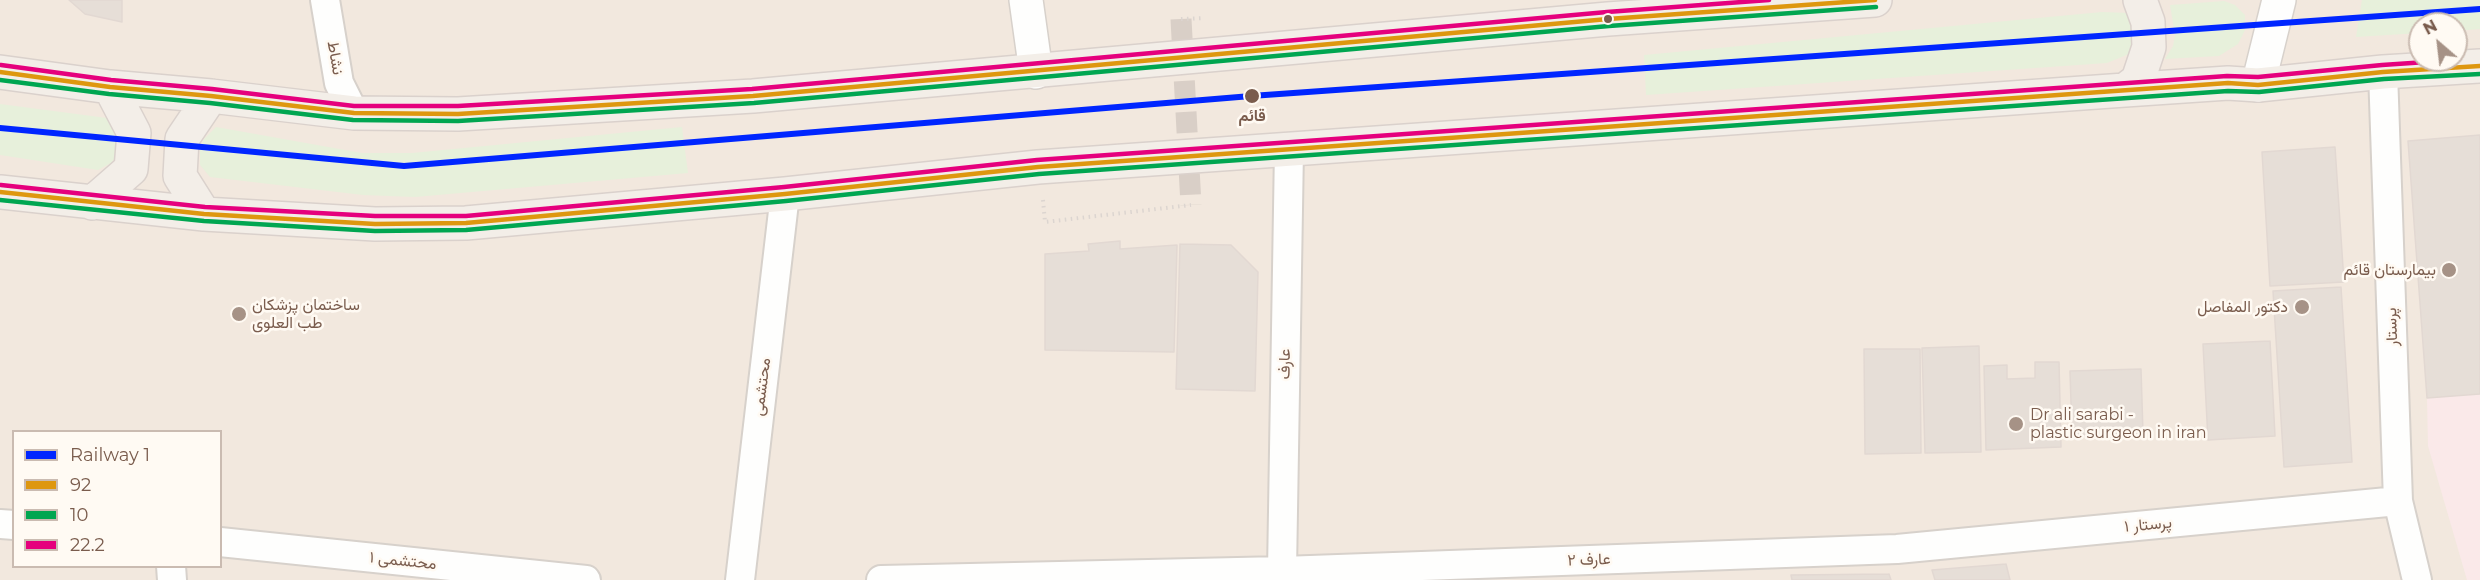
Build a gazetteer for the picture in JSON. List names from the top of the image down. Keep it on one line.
{"streets":{"street":["نشاط","پرستار","عارف","محتشمی","پرستار ۱","عارف ۲","محتشمی ۱"]},"crossings":[["پرستار","پرستار ۱"],["عارف","عارف ۲"],["پرستار ۱","عارف ۲"]],"places":["قائم","بیمارستان قائم","دكتور المفاصل","ساختمان پزشكان طب العلوى","Dr ali sarabi - plastic surgeon in iran"],"lines":["transit line 92","transit line 22.2","transit line 10","rail line 1"],"legend":["Railway 1","92","10","22.2"],"north":"top left"}
